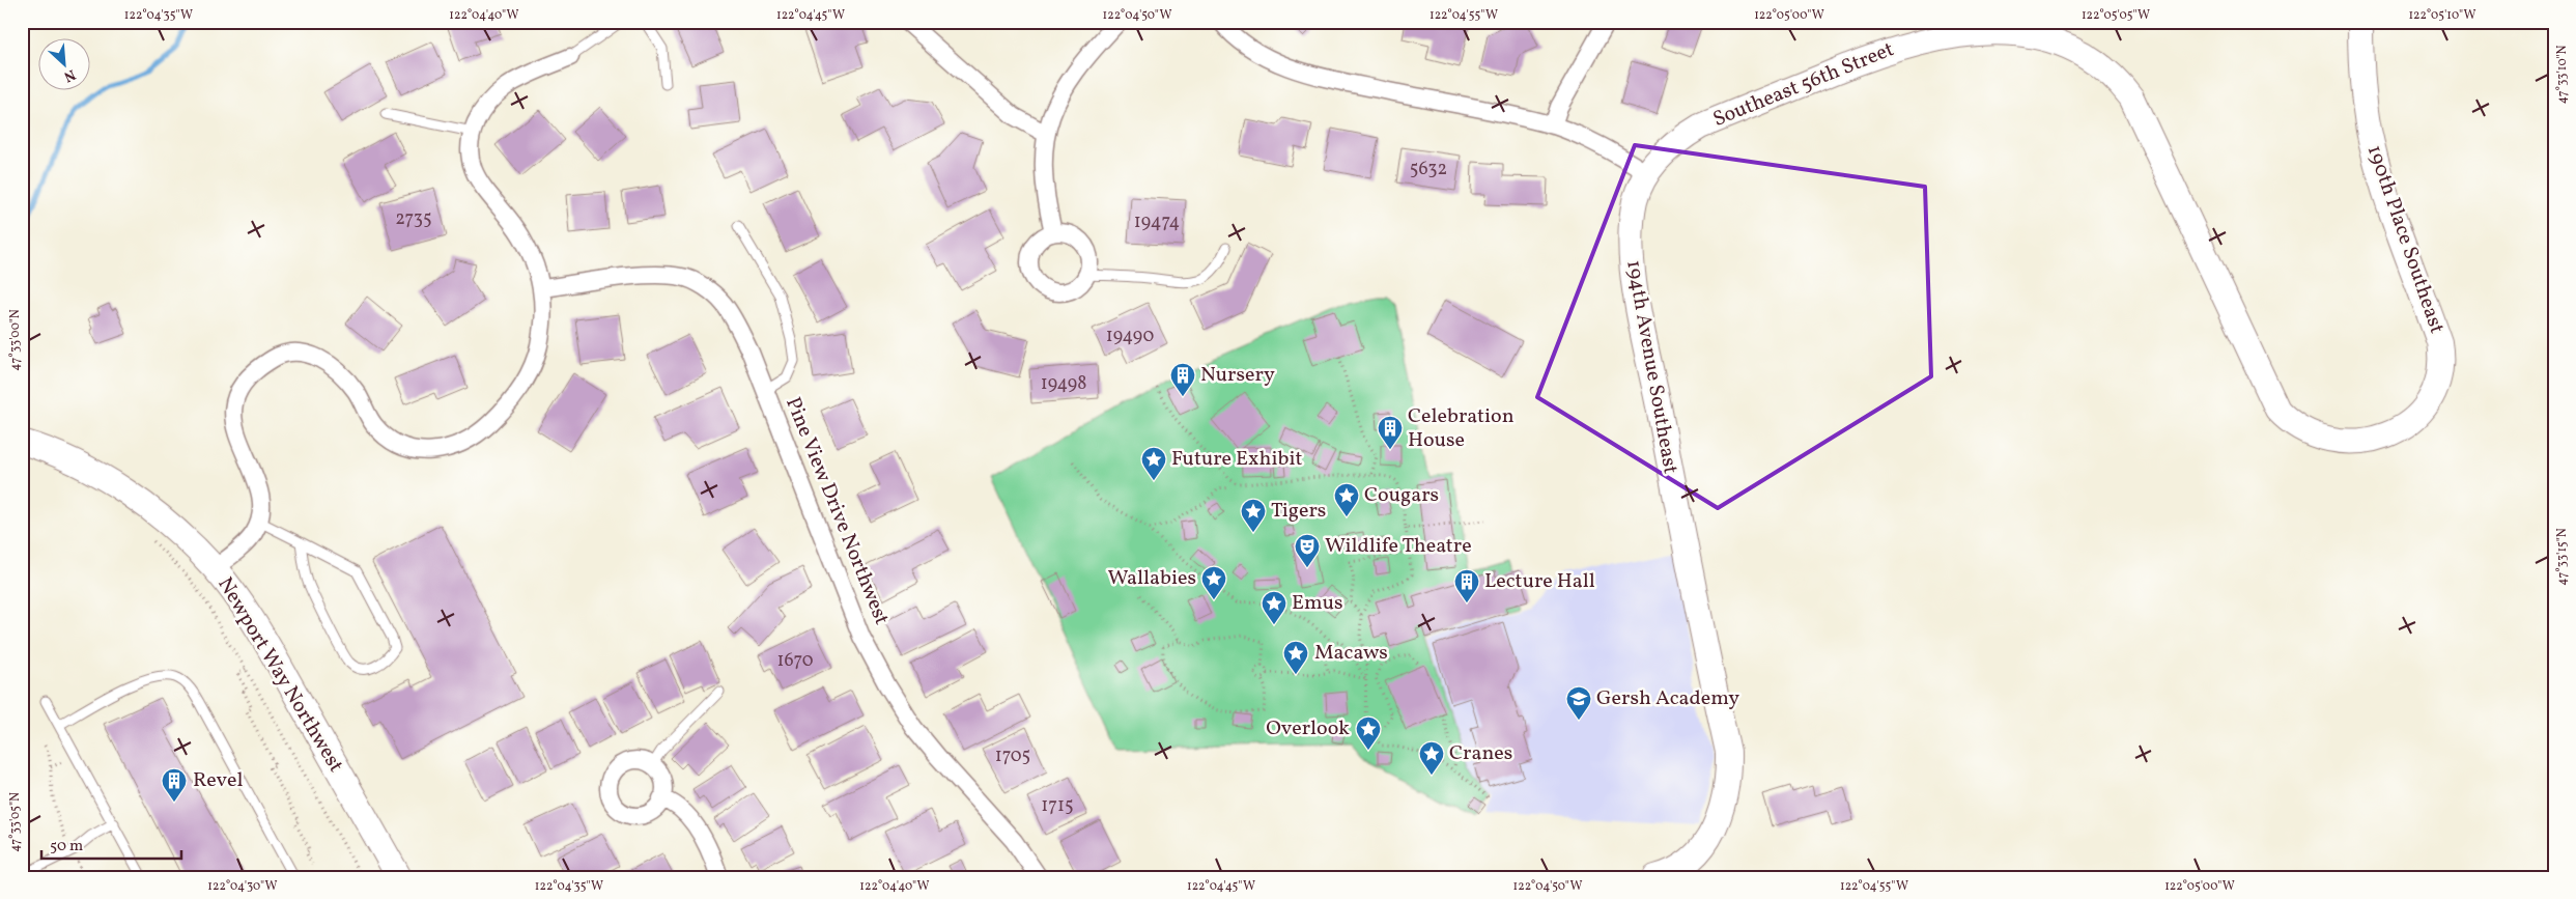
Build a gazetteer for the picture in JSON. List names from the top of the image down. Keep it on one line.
{"streets":{"street":["Southeast 56th Street","190th Place Southeast","194th Avenue Southeast","Pine View Drive Northwest","Newport Way Northwest"]},"crossings":[["Southeast 56th Street","190th Place Southeast"],["Southeast 56th Street","194th Avenue Southeast"]],"places":{"building":["Nursery","Celebration House","Lecture Hall","Revel"],"place":["Future Exhibit","Cougars","Tigers","Wallabies","Emus","Macaws","Overlook","Cranes"],"theatre":["Wildlife Theatre"],"school or university":["Gersh Academy"]},"house_numbers":["5632","2735","19474","19490","19498","1670","1705","1715"],"scale_bar":"50 m","north":"bottom right","coordinates":["122°04'35\"W","122°04'40\"W","122°04'45\"W","122°04'50\"W","122°04'55\"W","122°05'00\"W","122°05'05\"W","122°05'10\"W","47°33'10\"N","47°33'00\"N","47°33'15\"N","47°33'05\"N","122°04'30\"W"]}
